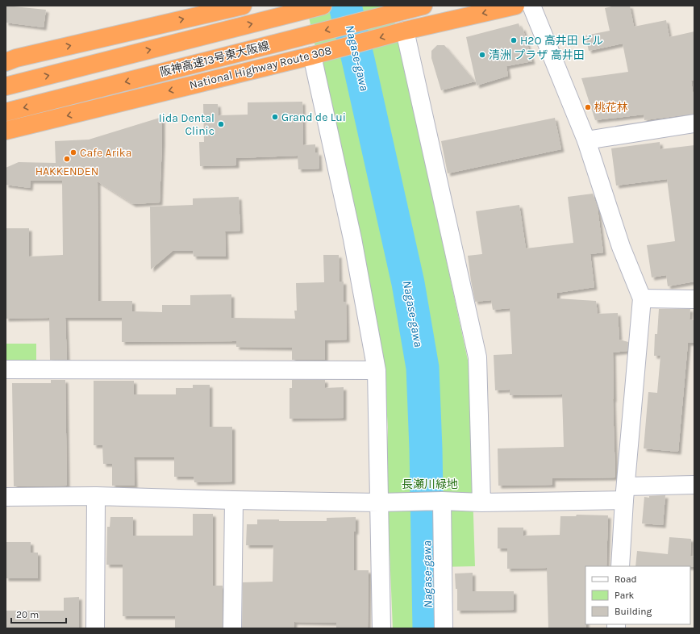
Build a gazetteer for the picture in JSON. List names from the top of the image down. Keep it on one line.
{"streets":{"highway":["阪神高速13号東大阪線","National Highway Route 308"]},"water":["Nagase-gawa"],"parks":["長瀬川緑地"],"places":["H2O 高井田 ビル","清洲 プラザ 高井田","桃花林","Grand de Lui","Iida Dental Clinic","Cafe Arika","HAKKENDEN"],"legend":["Road","Park","Building"],"scale_bar":"20 m"}
